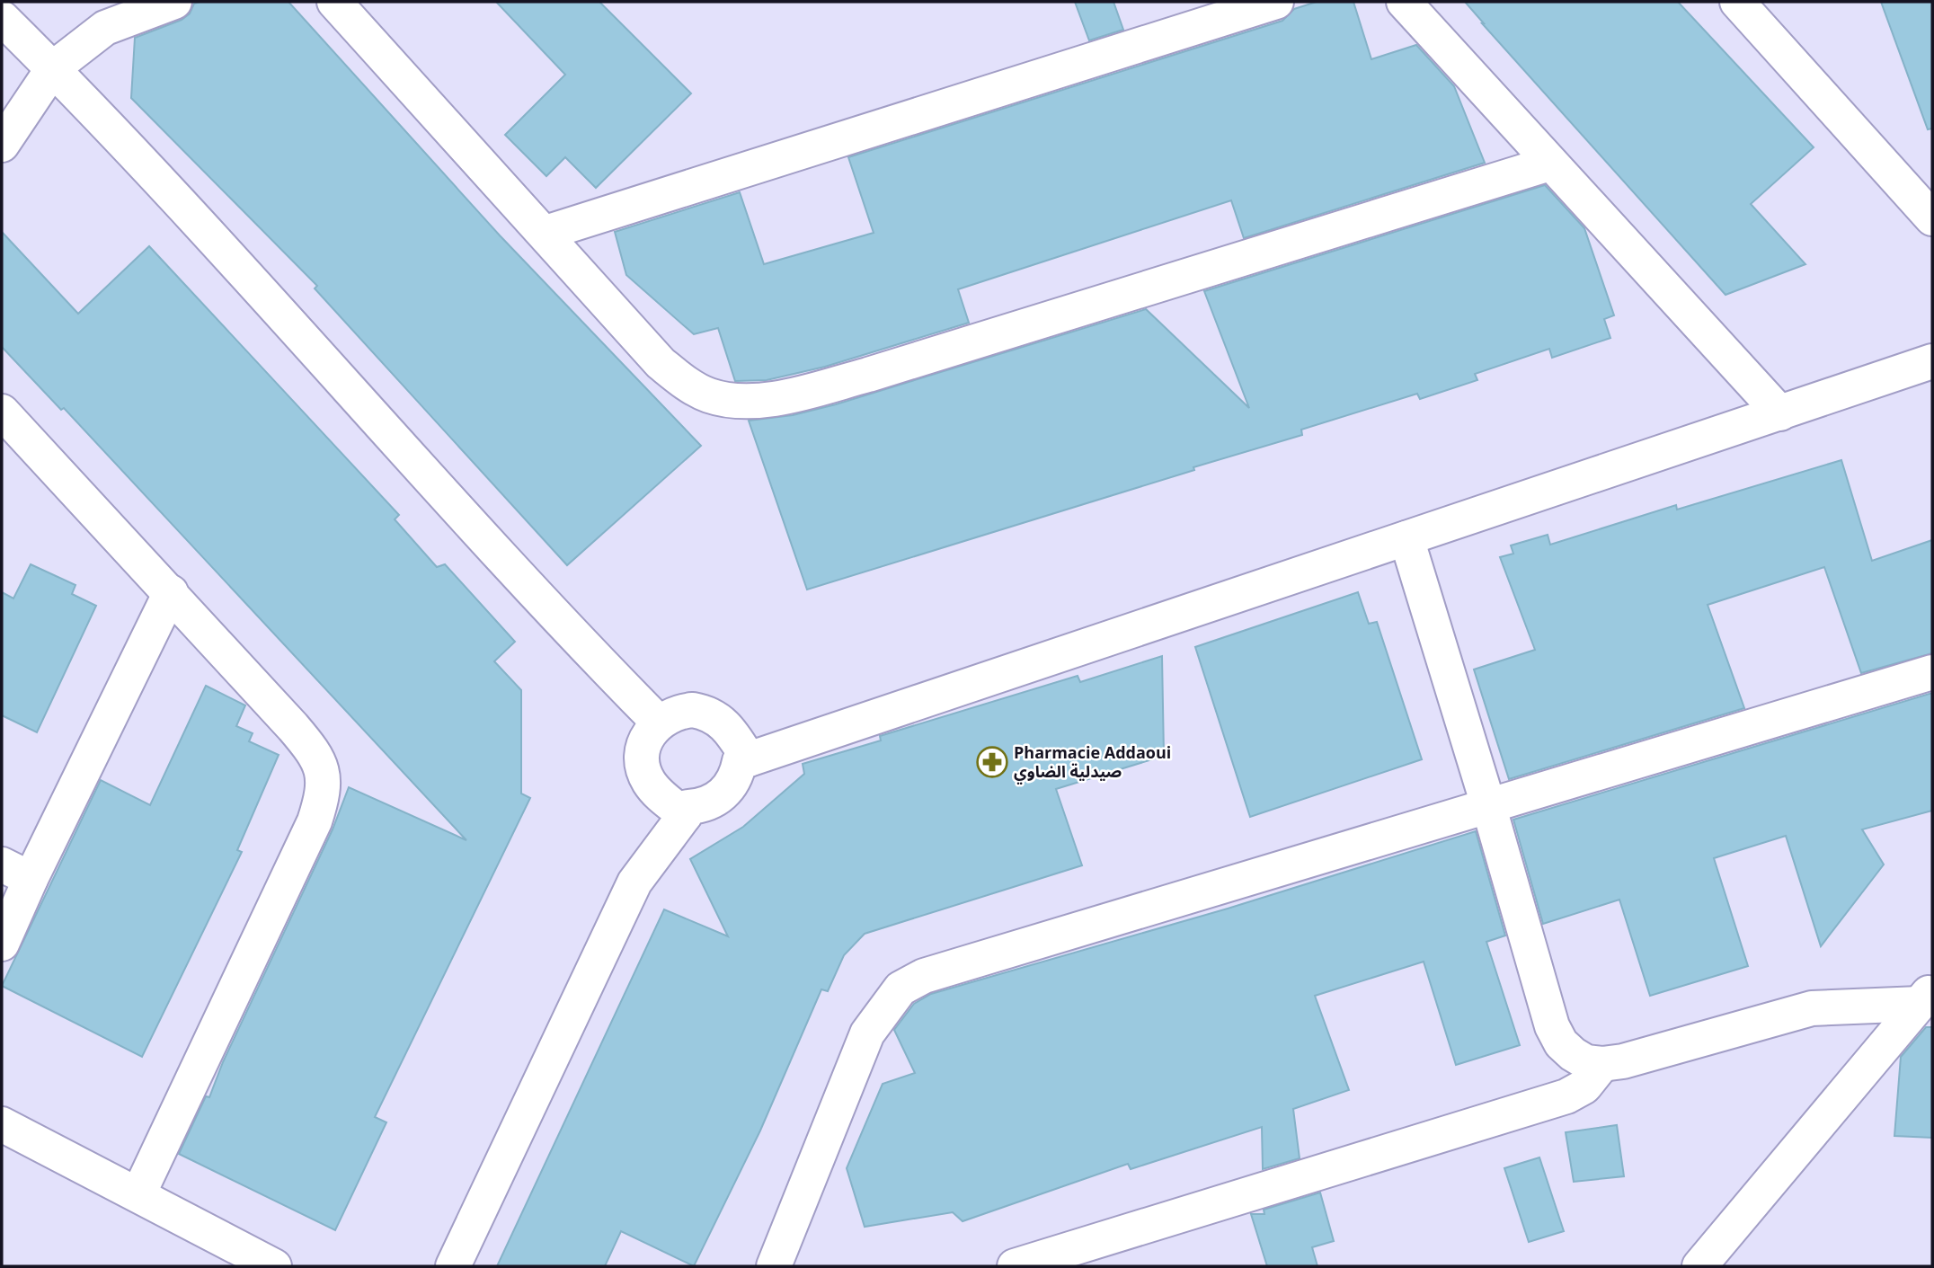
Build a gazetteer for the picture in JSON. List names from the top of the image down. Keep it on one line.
{"places":{"pharmacy":["Pharmacie Addaoui صيدلية الضاوي"]}}
